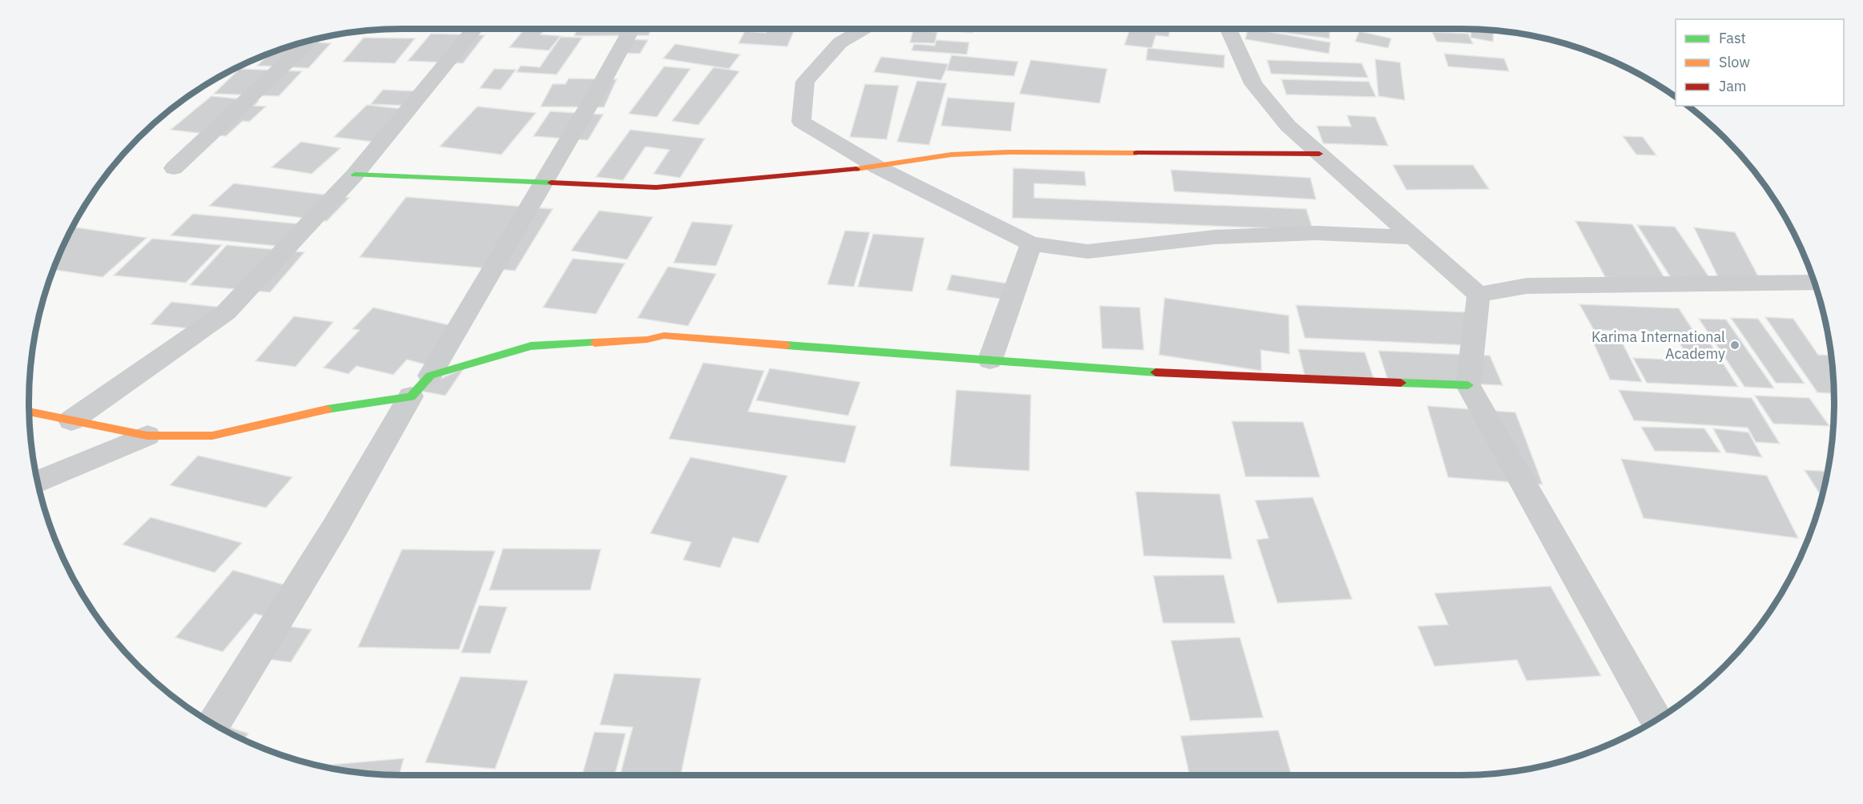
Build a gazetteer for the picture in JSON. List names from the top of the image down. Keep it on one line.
{"places":["Karima International Academy"],"legend":["Fast","Slow","Jam"]}
